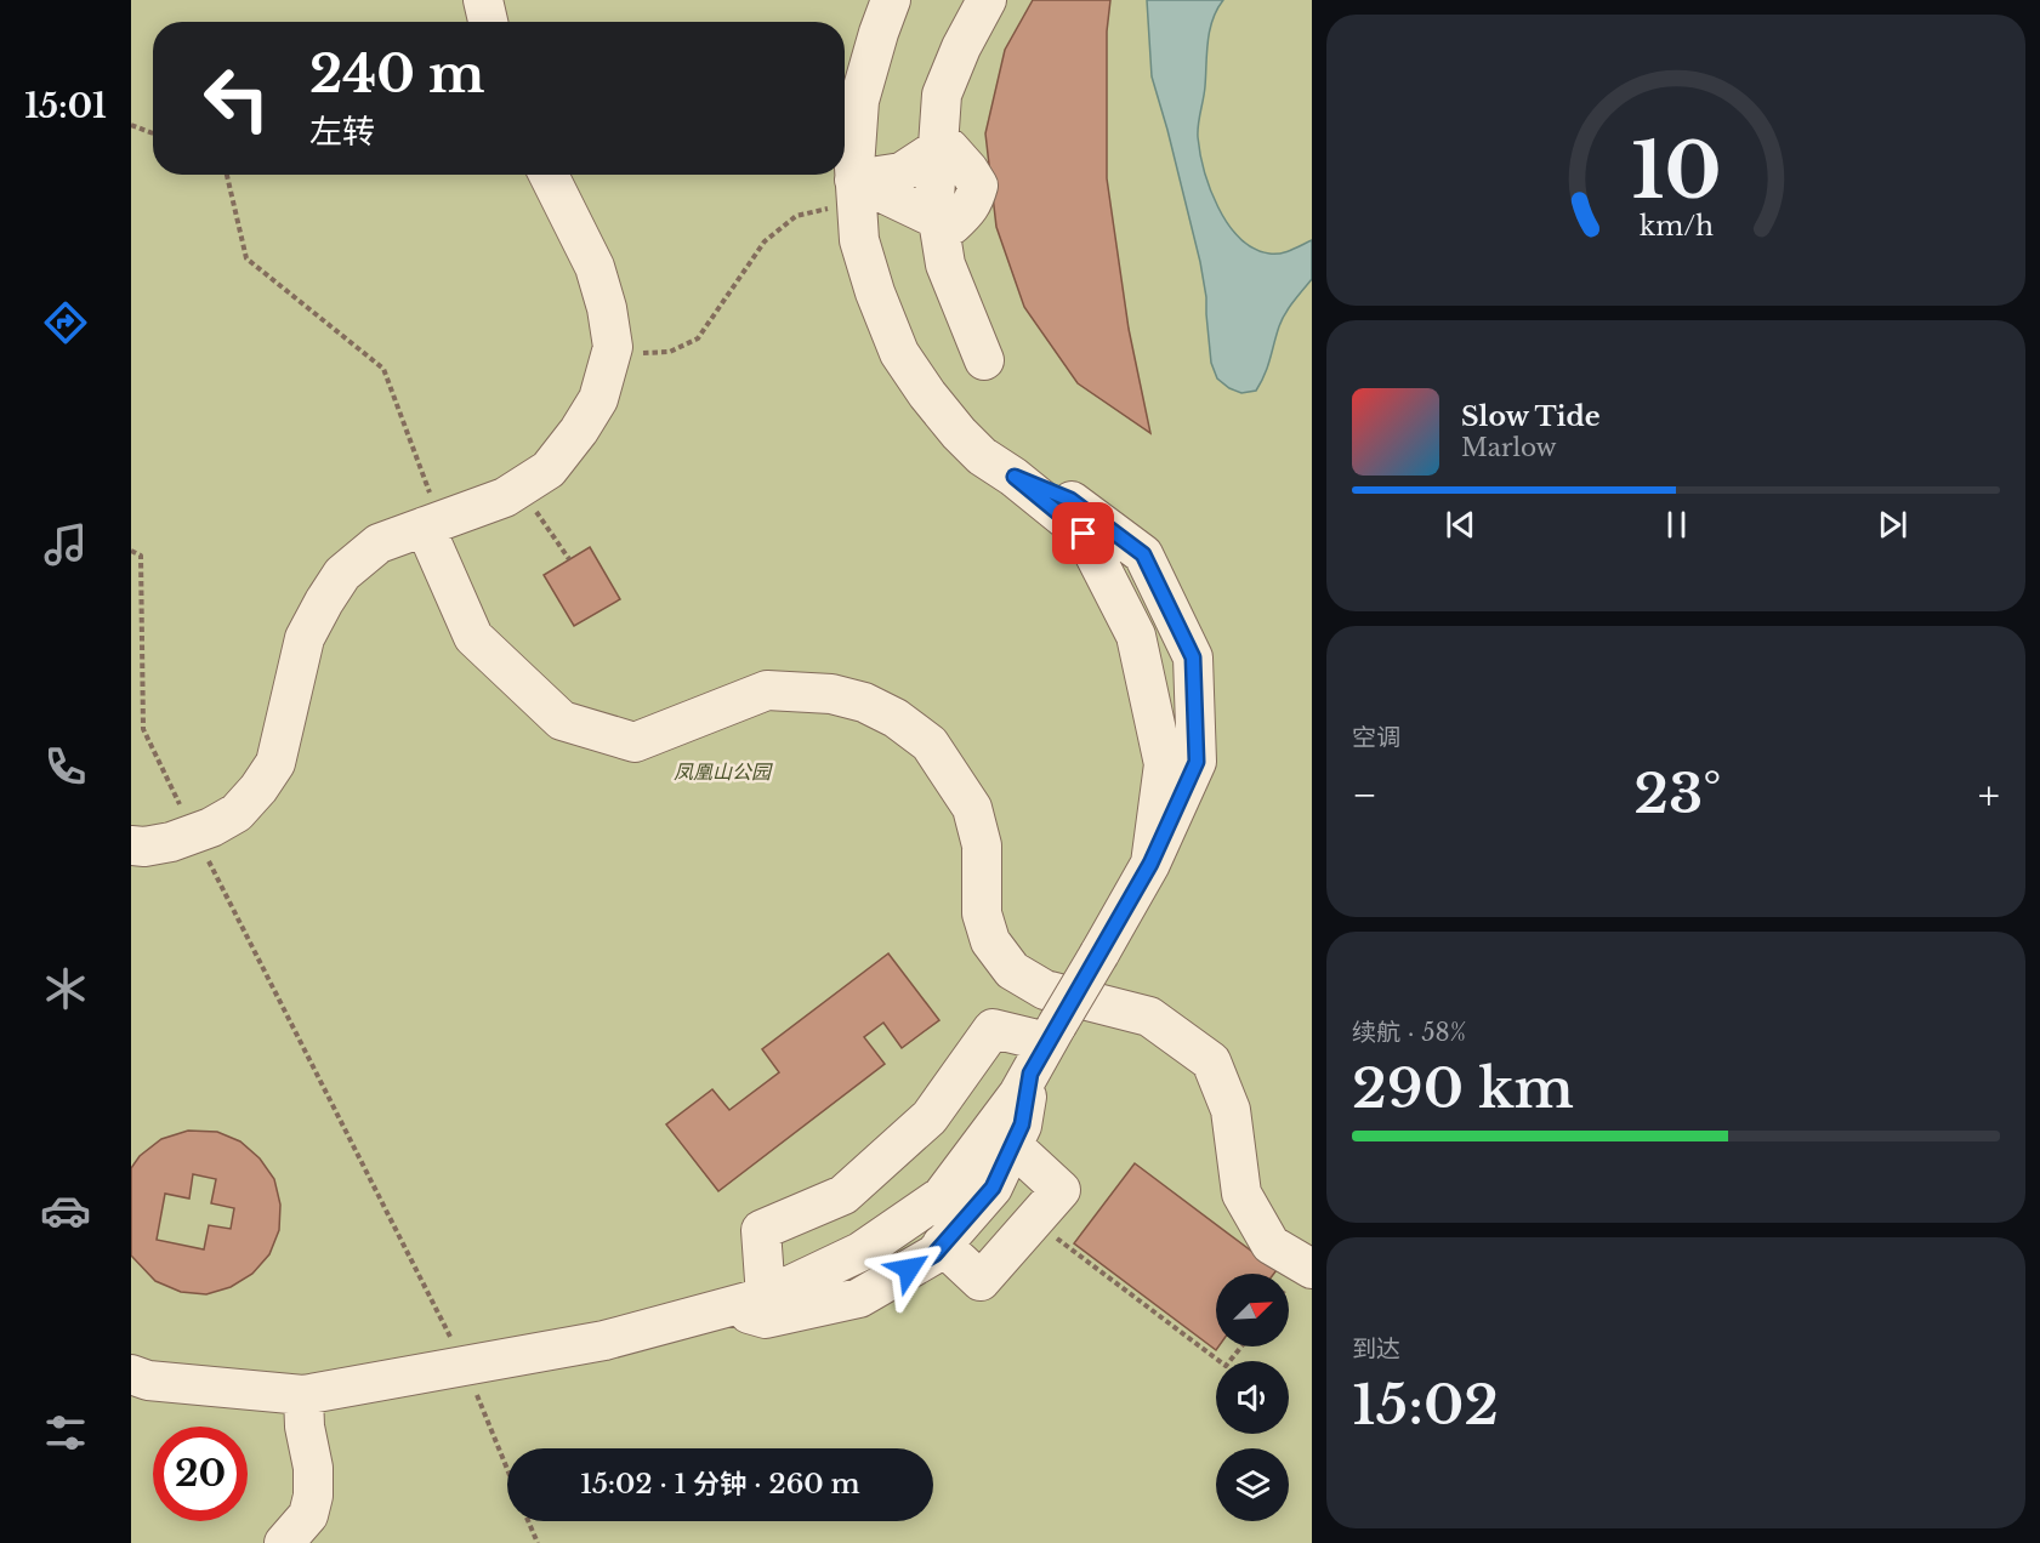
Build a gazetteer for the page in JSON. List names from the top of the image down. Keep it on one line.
{"parks":["凤凰山公园"],"north":"top right","page":{"tabs":"15:01","turn":["240 m","左转"],"song":["Slow Tide","Marlow"],"tile":["空调",["续航 · 58%","290 km"],["到达","15:02"]],"heat":["−","23°","+"],"limit":"20","trip":"15:02 · 1 分钟 · 260 m","gauge":["10","km/h"]}}
